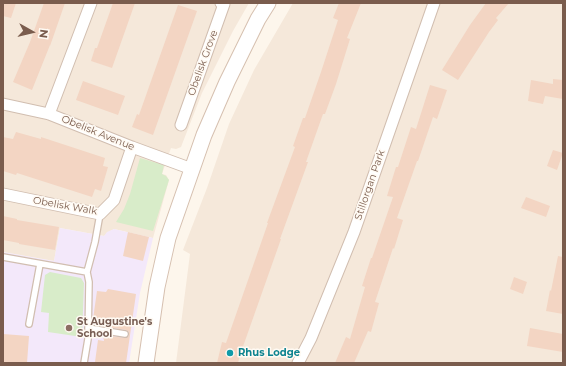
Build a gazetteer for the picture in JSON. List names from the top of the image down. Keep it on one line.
{"streets":{"street":["Obelisk Grove","Obelisk Avenue","Stillorgan Park","Obelisk Walk"]},"crossings":[["Obelisk Avenue","Obelisk Walk"]],"places":["St Augustine's School","Rhus Lodge"],"north":"right"}
